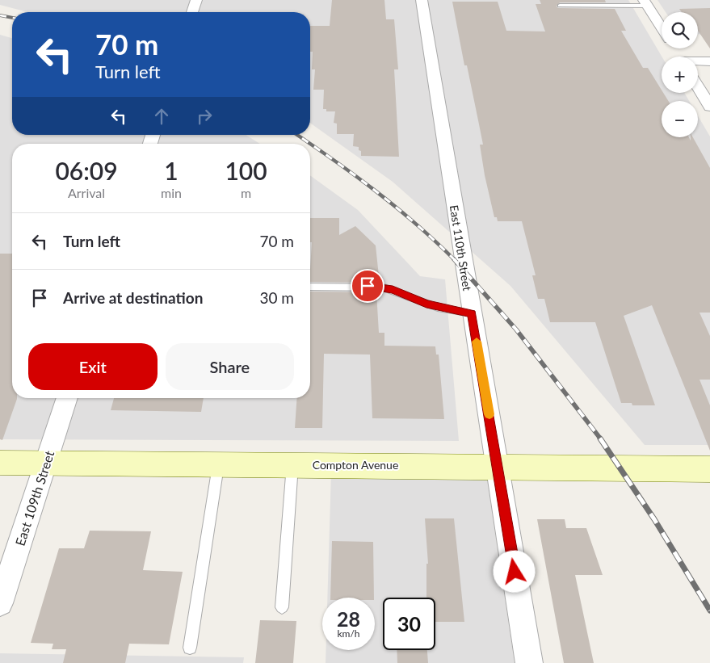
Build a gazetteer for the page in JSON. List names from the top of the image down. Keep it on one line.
{"streets":{"main road":["Compton Avenue"],"street":["East 110th Street","East 109th Street"]},"crossings":[["East 110th Street","Compton Avenue"],["Compton Avenue","East 109th Street"]],"page":{"map_buttons":["+","−"],"turn":["70 m","Turn left"],"eta":["06:09","Arrival","1","min","100","m"],"list":[{"name":"Turn left","value":"70 m"},{"name":"Arrive at destination","value":"30 m"}],"buttons":["Exit","Share"],"speed":"28 km/h","limit":"30"}}
